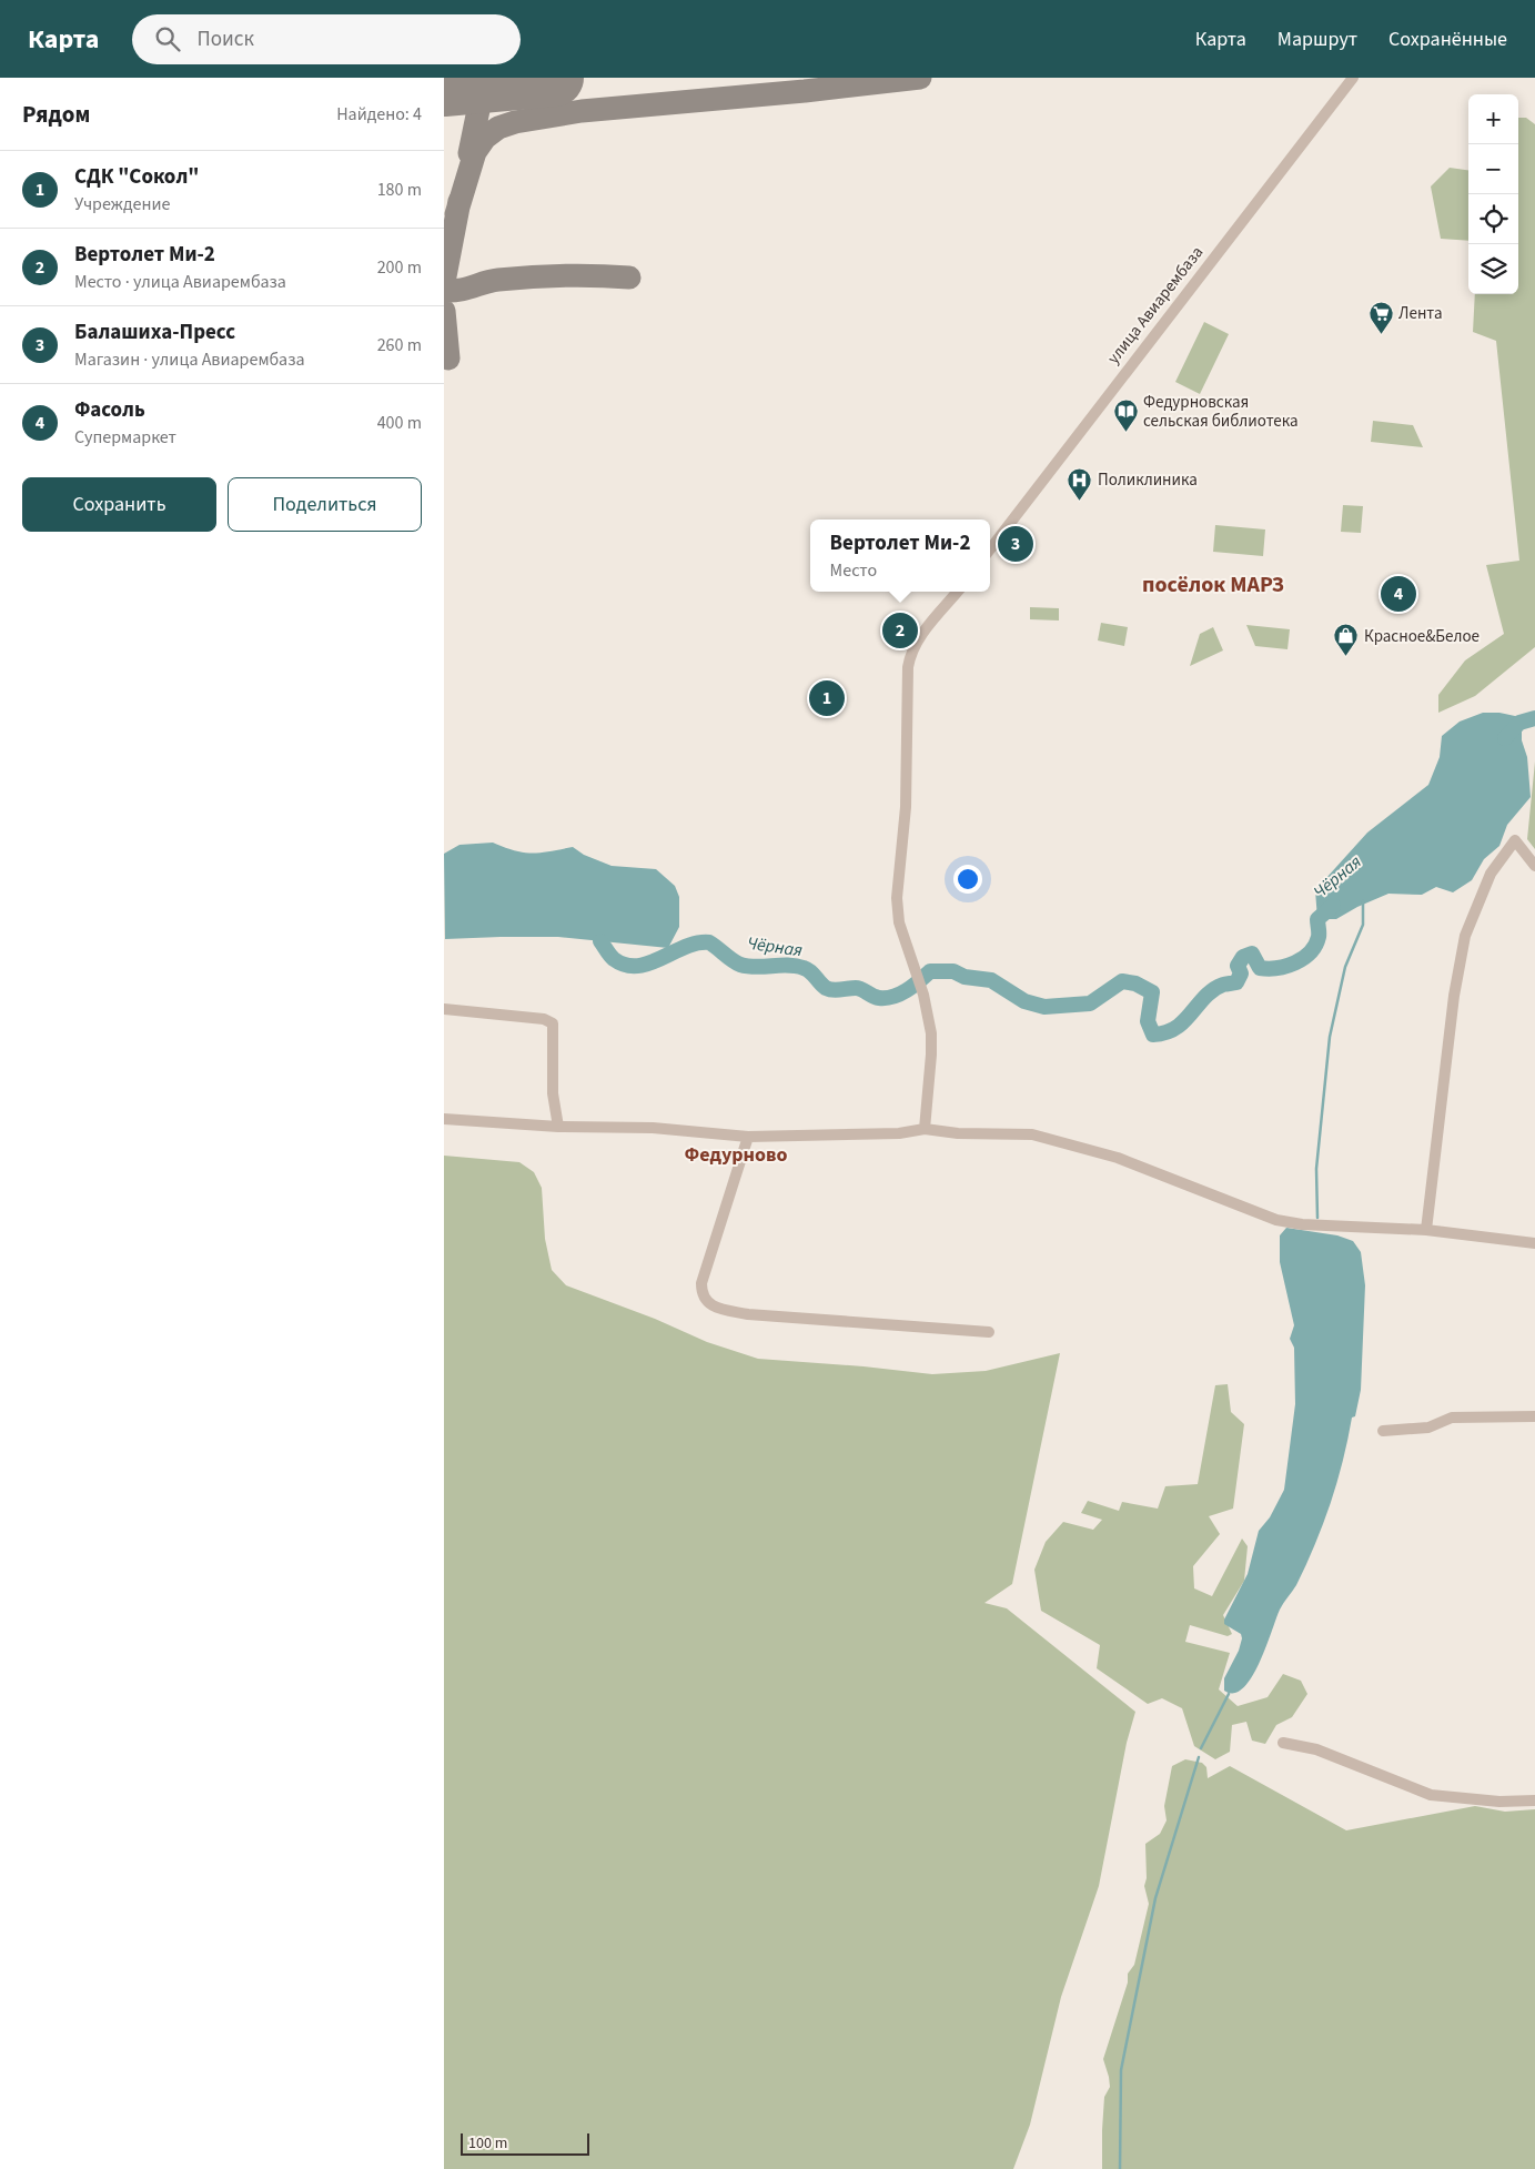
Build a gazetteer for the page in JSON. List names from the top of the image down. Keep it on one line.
{"streets":{"street":["улица Авиарембаза"]},"districts":["посёлок МАРЗ","Федурново"],"water":["Чёрная"],"places":{"supermarket":["Лента"],"library":["Федурновская сельская библиотека"],"hospital":["Поликлиника"],"shop":["Красное&Белое"]},"scale_bar":"100 m","page":{"header":"Карта","search":"Поиск","nav":["Карта","Маршрут","Сохранённые"],"heading":["Рядом","Найдено: 4"],"map_buttons":["+","−"],"list":[{"mark":"1","name":"СДК \"Сокол\"","note":"Учреждение","value":"180 m"},{"mark":"2","name":"Вертолет Ми-2","note":"Место · улица Авиарембаза","value":"200 m"},{"mark":"3","name":"Балашиха-Пресс","note":"Магазин · улица Авиарембаза","value":"260 m"},{"mark":"4","name":"Фасоль","note":"Супермаркет","value":"400 m"}],"buttons":["Сохранить","Поделиться"],"popup":["Вертолет Ми-2","Место"],"pins":["3","4","2","1"],"scale":"100 m"}}
